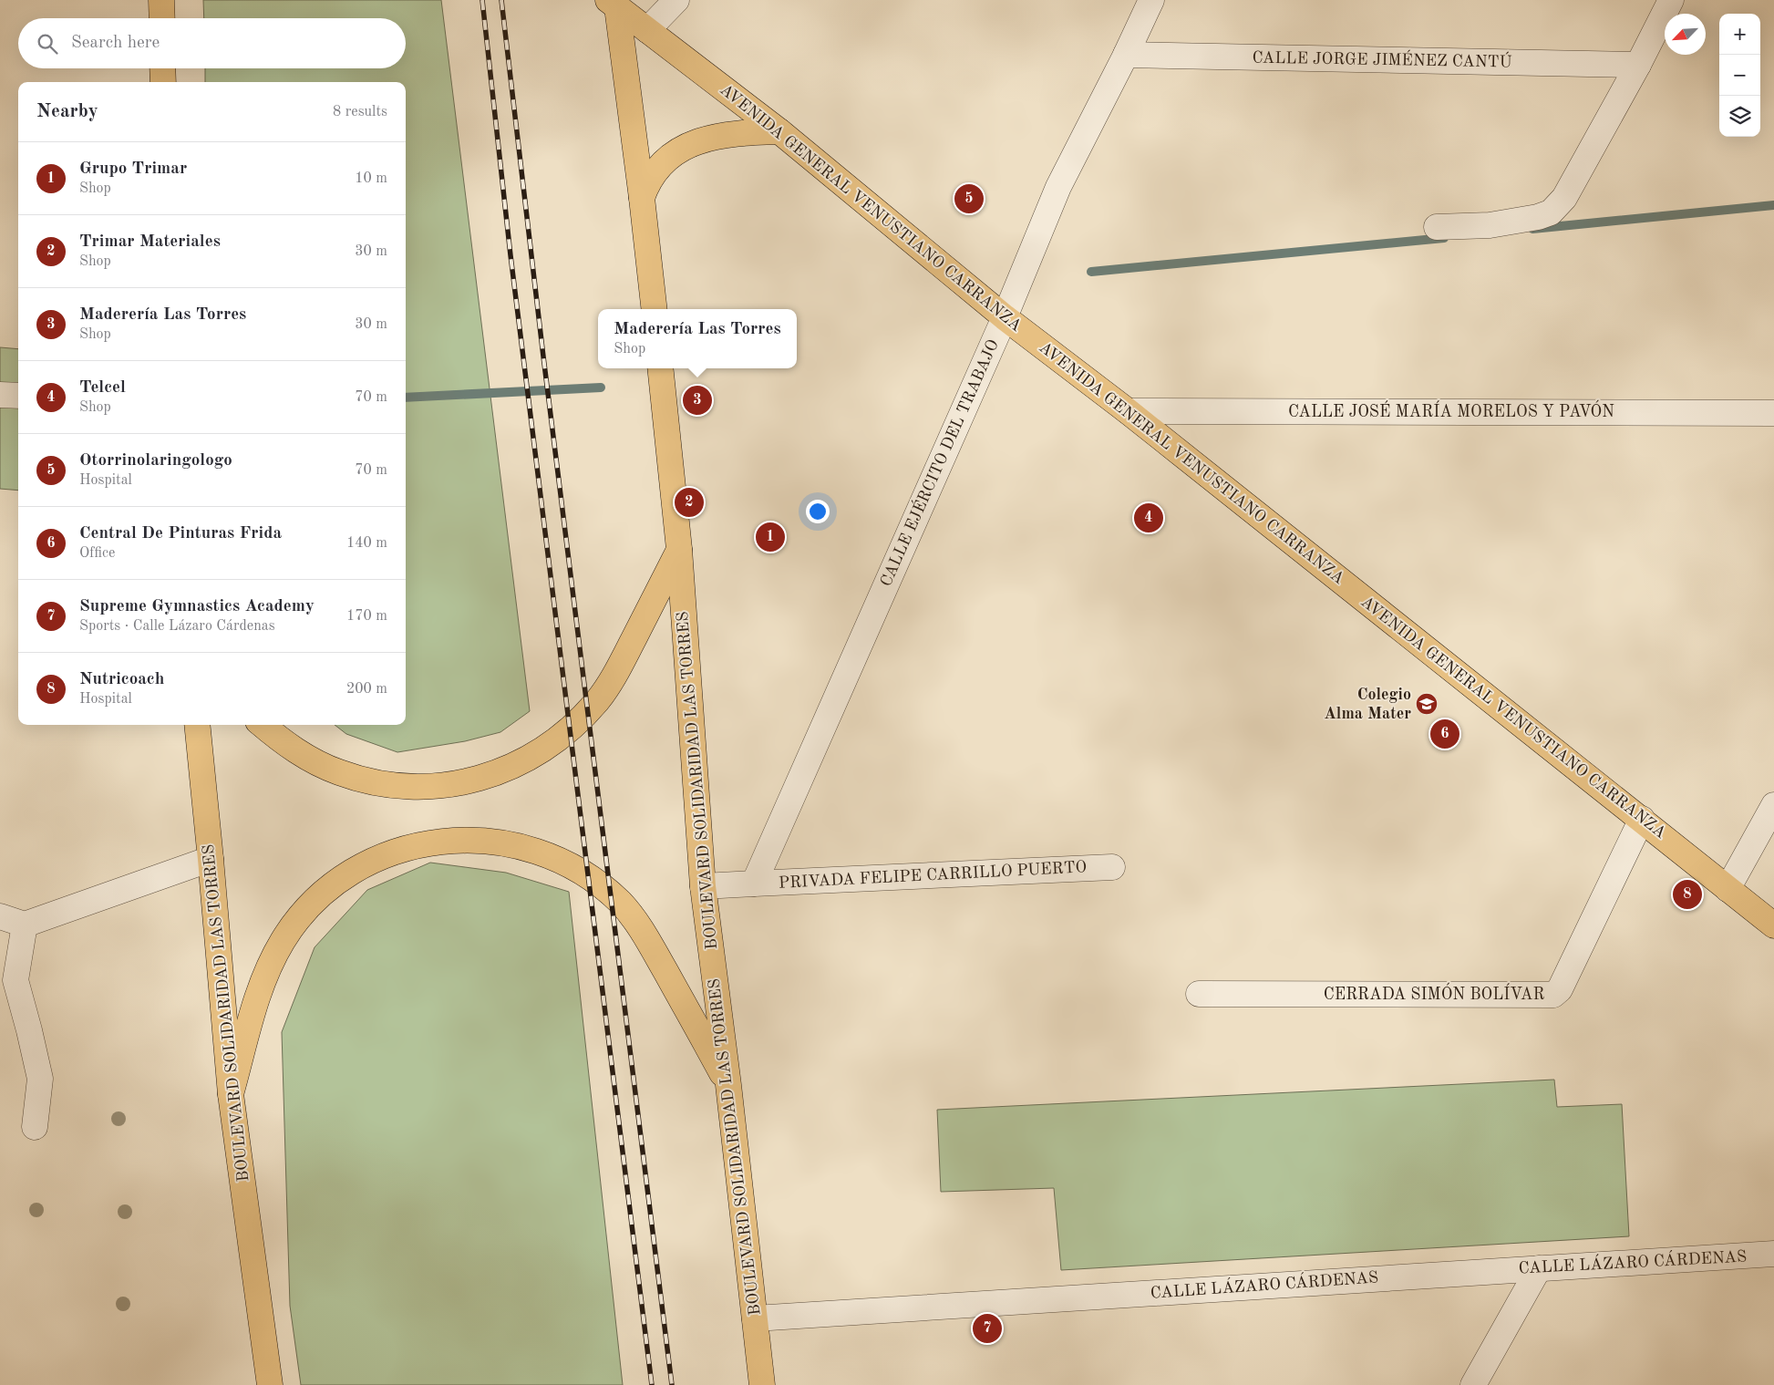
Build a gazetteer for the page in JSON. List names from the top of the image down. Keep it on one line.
{"streets":{"main road":["AVENIDA GENERAL VENUSTIANO CARRANZA","BOULEVARD SOLIDARIDAD LAS TORRES"],"street":["CALLE JORGE JIMÉNEZ CANTÚ","CALLE JOSÉ MARÍA MORELOS Y PAVÓN","CALLE EJÉRCITO DEL TRABAJO","PRIVADA FELIPE CARRILLO PUERTO","CERRADA SIMÓN BOLÍVAR","CALLE LÁZARO CÁRDENAS"]},"crossings":[["CALLE JORGE JIMÉNEZ CANTÚ","CALLE EJÉRCITO DEL TRABAJO"],["AVENIDA GENERAL VENUSTIANO CARRANZA","CALLE JOSÉ MARÍA MORELOS Y PAVÓN"],["AVENIDA GENERAL VENUSTIANO CARRANZA","CALLE EJÉRCITO DEL TRABAJO"],["AVENIDA GENERAL VENUSTIANO CARRANZA","CERRADA SIMÓN BOLÍVAR"],["CALLE EJÉRCITO DEL TRABAJO","PRIVADA FELIPE CARRILLO PUERTO"],["BOULEVARD SOLIDARIDAD LAS TORRES","CALLE LÁZARO CÁRDENAS"]],"places":{"school or university":["Colegio Alma Mater"]},"north":"bottom left","page":{"map_buttons":["+","−"],"search":"Search here","heading":["Nearby","8 results"],"list":[{"mark":"1","name":"Grupo Trimar","note":"Shop","value":"10 m"},{"mark":"2","name":"Trimar Materiales","note":"Shop","value":"30 m"},{"mark":"3","name":"Maderería Las Torres","note":"Shop","value":"30 m"},{"mark":"4","name":"Telcel","note":"Shop","value":"70 m"},{"mark":"5","name":"Otorrinolaringologo","note":"Hospital","value":"70 m"},{"mark":"6","name":"Central De Pinturas Frida","note":"Office","value":"140 m"},{"mark":"7","name":"Supreme Gymnastics Academy","note":"Sports · Calle Lázaro Cárdenas","value":"170 m"},{"mark":"8","name":"Nutricoach","note":"Hospital","value":"200 m"}],"pins":["5","3","2","4","1","6","8","7"],"popup":["Maderería Las Torres","Shop"]}}
